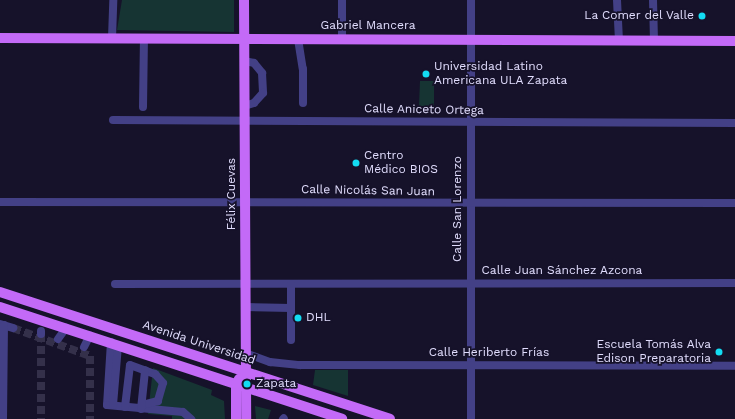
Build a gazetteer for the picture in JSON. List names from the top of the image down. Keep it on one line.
{"streets":{"main road":["Gabriel Mancera","Félix Cuevas","Avenida Universidad"],"street":["Calle Aniceto Ortega","Calle Nicolás San Juan","Calle San Lorenzo","Calle Juan Sánchez Azcona","Calle Heriberto Frías"]},"crossings":[["Gabriel Mancera","Félix Cuevas"],["Gabriel Mancera","Calle San Lorenzo"],["Calle Aniceto Ortega","Félix Cuevas"],["Calle Aniceto Ortega","Calle San Lorenzo"],["Calle Nicolás San Juan","Félix Cuevas"],["Calle Nicolás San Juan","Calle San Lorenzo"],["Félix Cuevas","Calle Juan Sánchez Azcona"],["Félix Cuevas","Avenida Universidad"],["Félix Cuevas","Calle Heriberto Frías"],["Calle San Lorenzo","Calle Juan Sánchez Azcona"],["Calle San Lorenzo","Calle Heriberto Frías"]],"places":["La Comer del Valle","Universidad Latino Americana ULA Zapata","Centro Médico BIOS","DHL","Escuela Tomás Alva Edison Preparatoria","Zapata"]}
